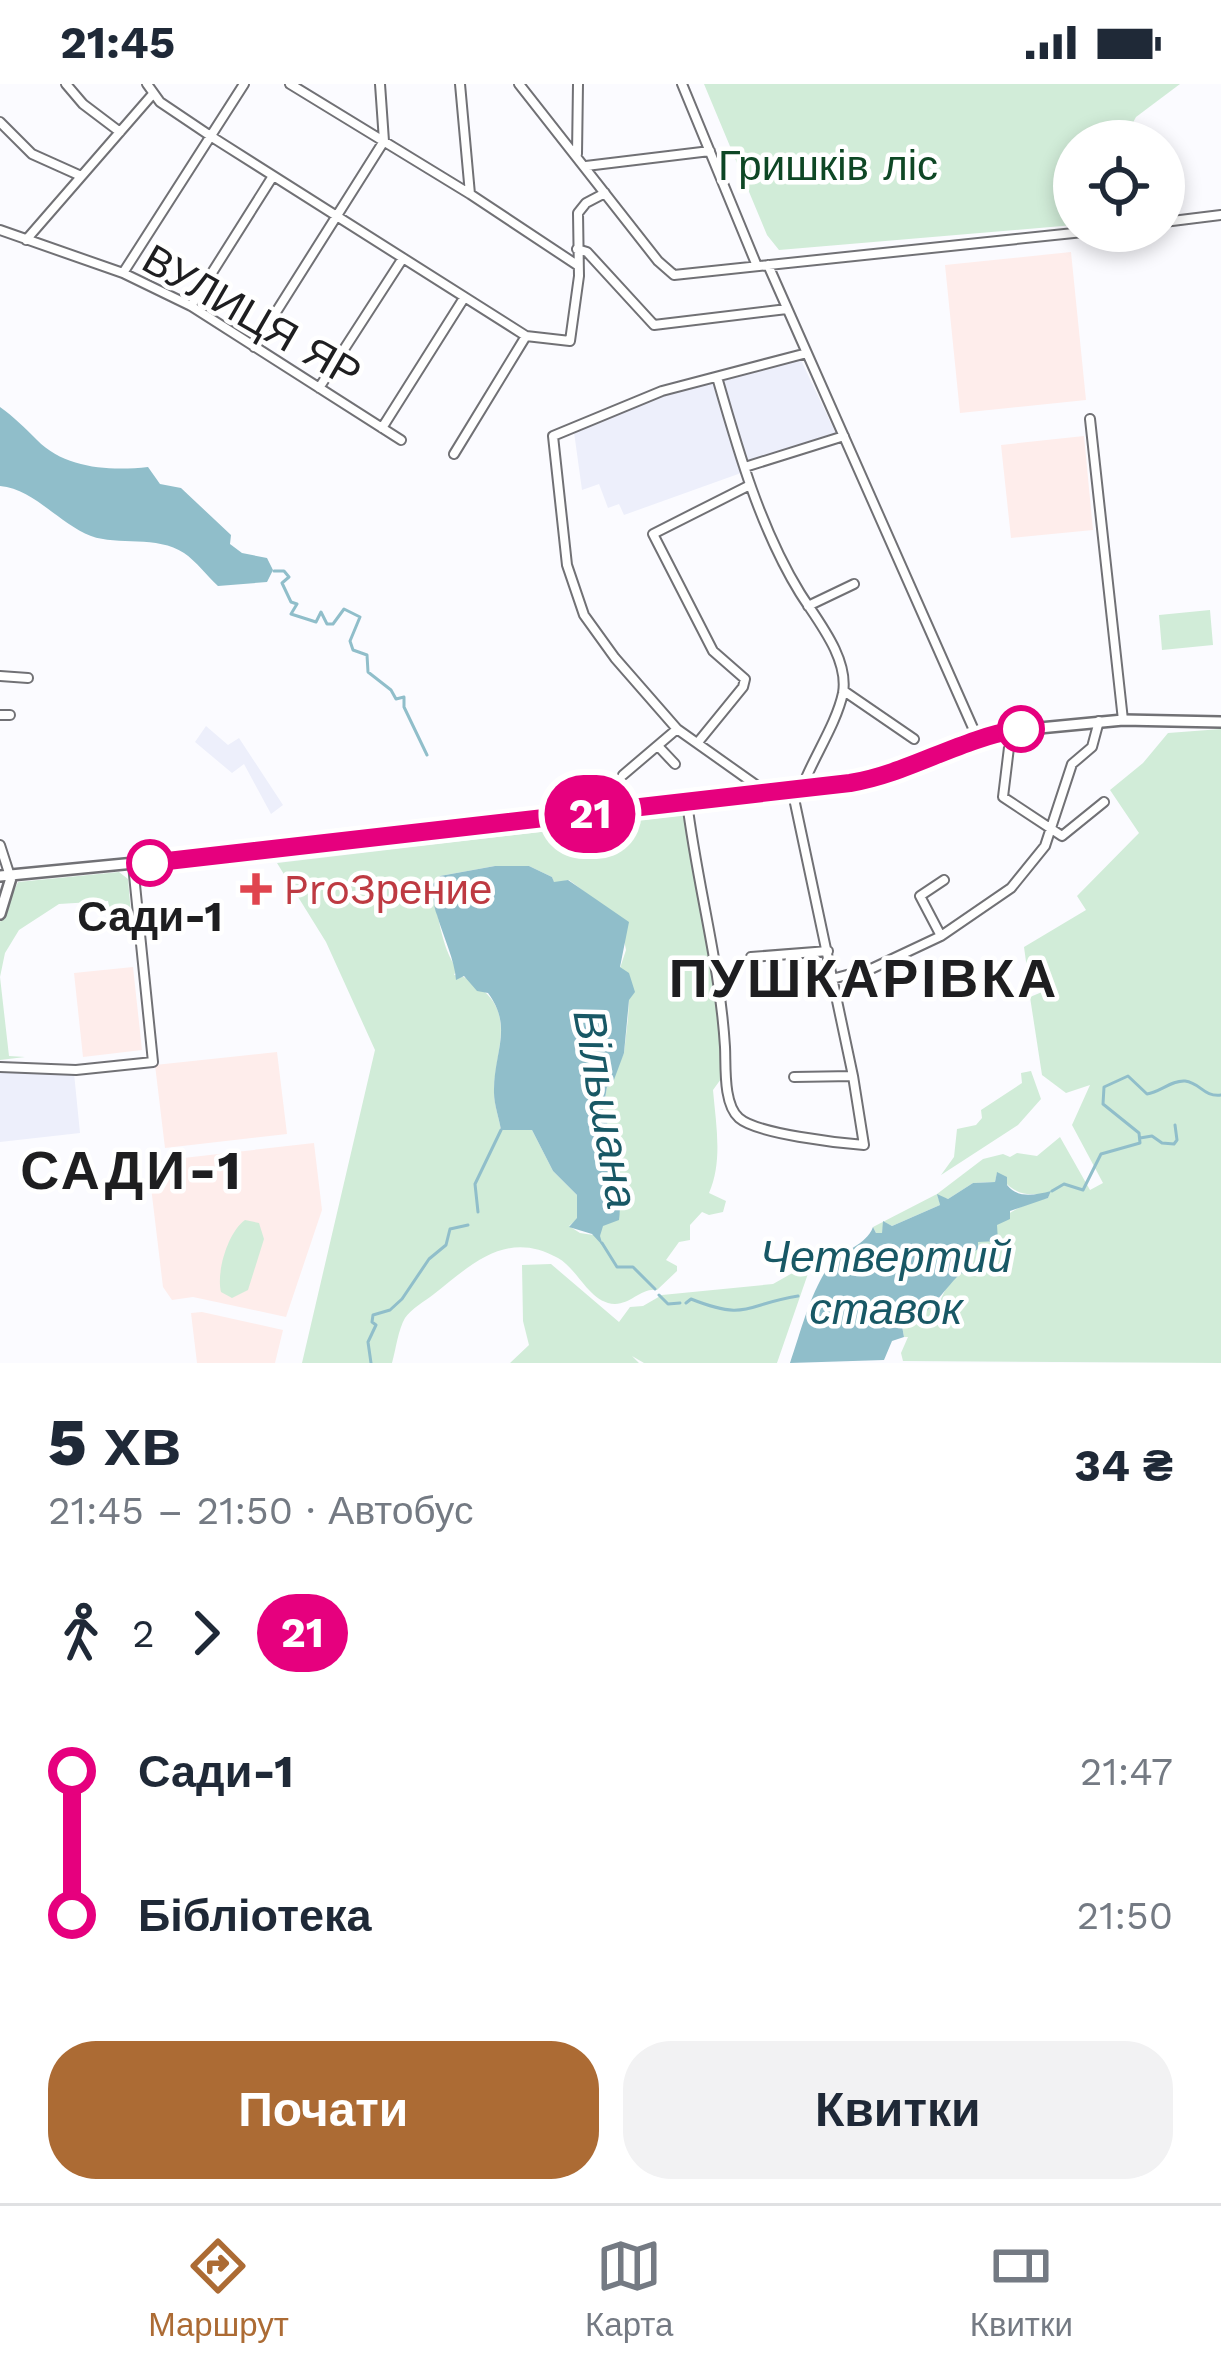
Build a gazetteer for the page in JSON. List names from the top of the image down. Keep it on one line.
{"streets":{"street":["ВУЛИЦЯ ЯР"]},"districts":["ПУШКАРІВКА","САДИ-1"],"water":["Вільшана","Четвертий ставок"],"parks":["Гришків ліс"],"places":{"other":["Сади-1"],"health":["ProЗрение"]},"lines":["bus line 21"],"page":{"status":"21:45","on_map":"21","heading":["5 хв","21:45 – 21:50 · Автобус","34 ₴"],"legs":["2","21"],"list":[{"name":"Сади-1","value":"21:47"},{"name":"Бібліотека","value":"21:50"}],"buttons":["Почати","Квитки"],"tabs":["Маршрут","Карта","Квитки"]}}
